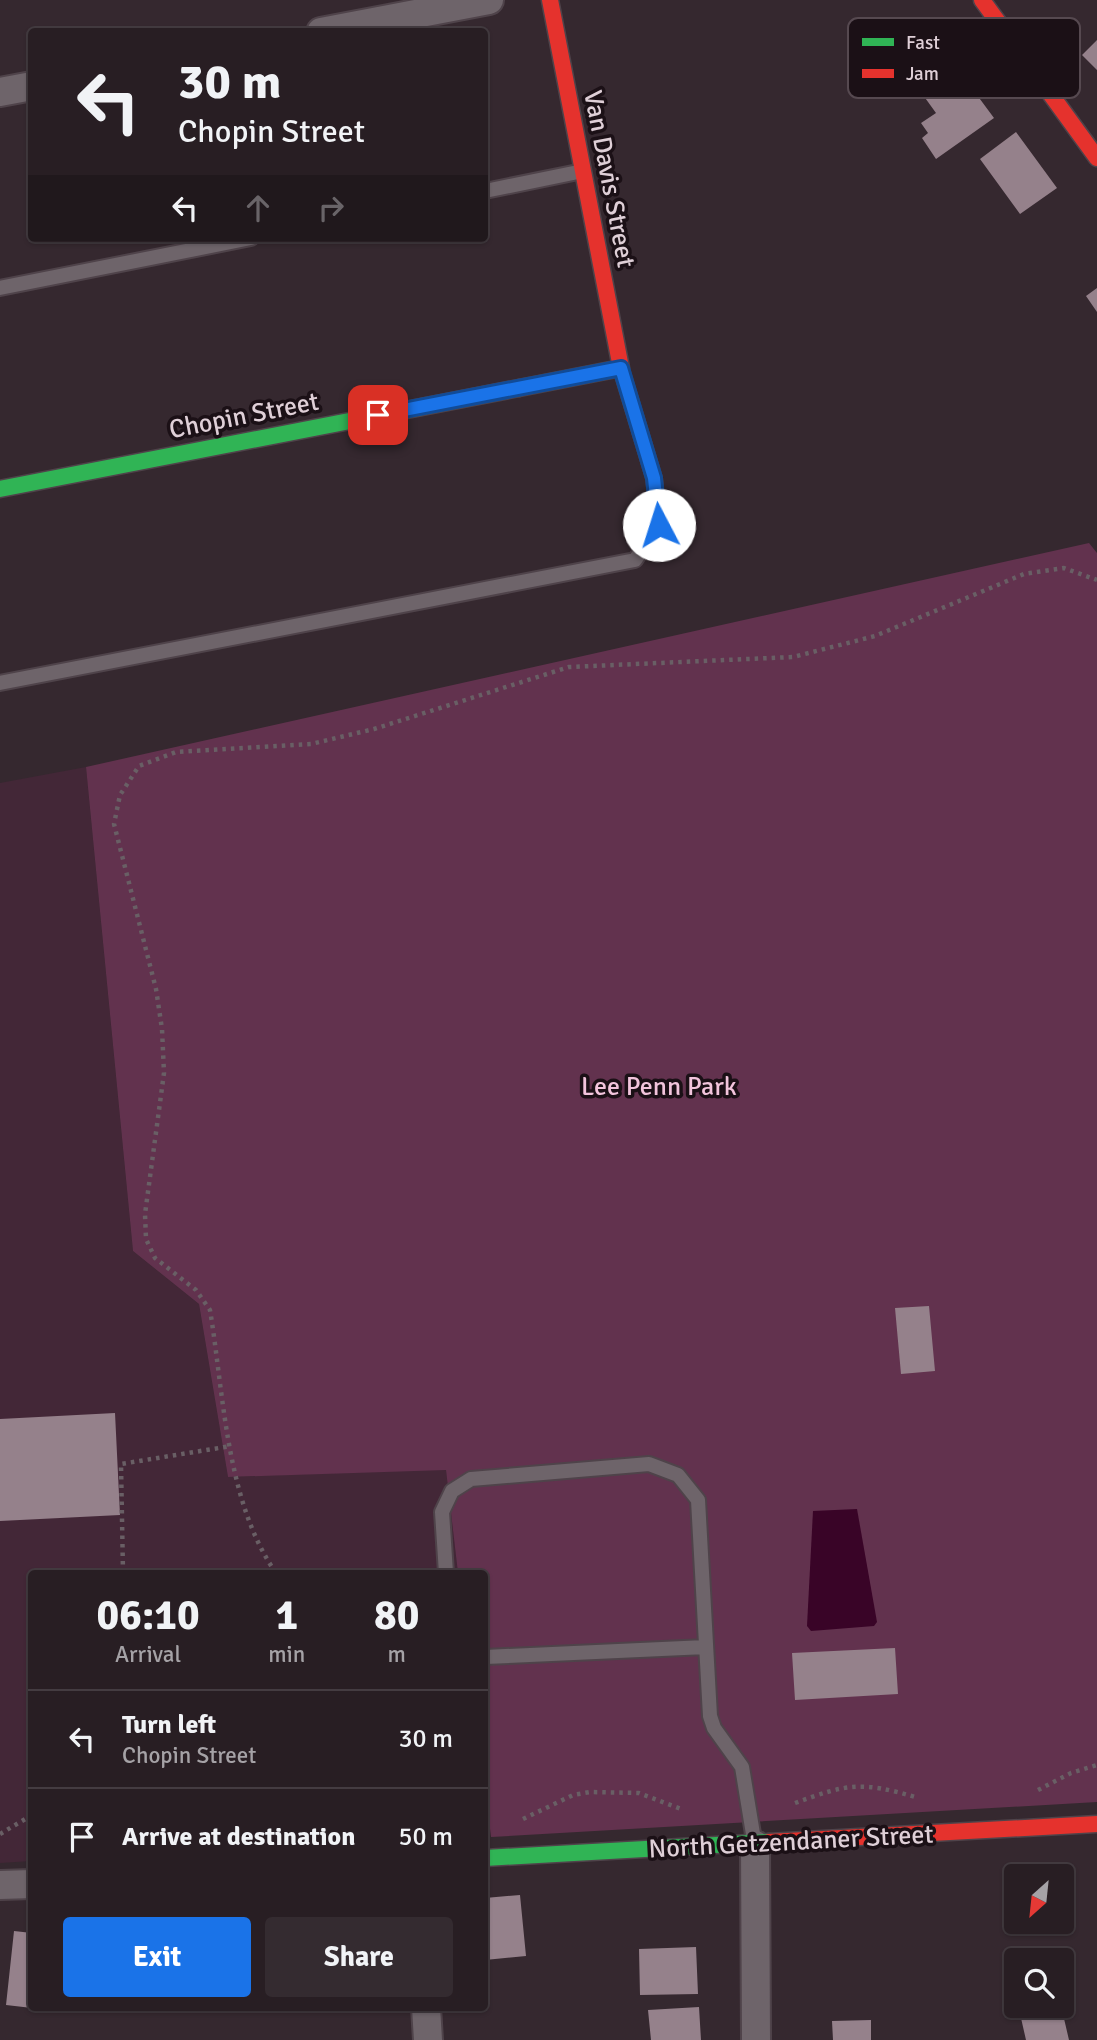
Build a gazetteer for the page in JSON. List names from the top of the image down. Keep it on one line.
{"streets":{"street":["Van Davis Street","Chopin Street","North Getzendaner Street"]},"crossings":[["Van Davis Street","Chopin Street"]],"parks":["Lee Penn Park"],"legend":["Fast","Jam"],"north":"bottom left","page":{"turn":["30 m","Chopin Street"],"eta":["06:10","Arrival","1","min","80","m"],"list":[{"name":"Turn left","note":"Chopin Street","value":"30 m"},{"name":"Arrive at destination","value":"50 m"}],"buttons":["Exit","Share"]}}
